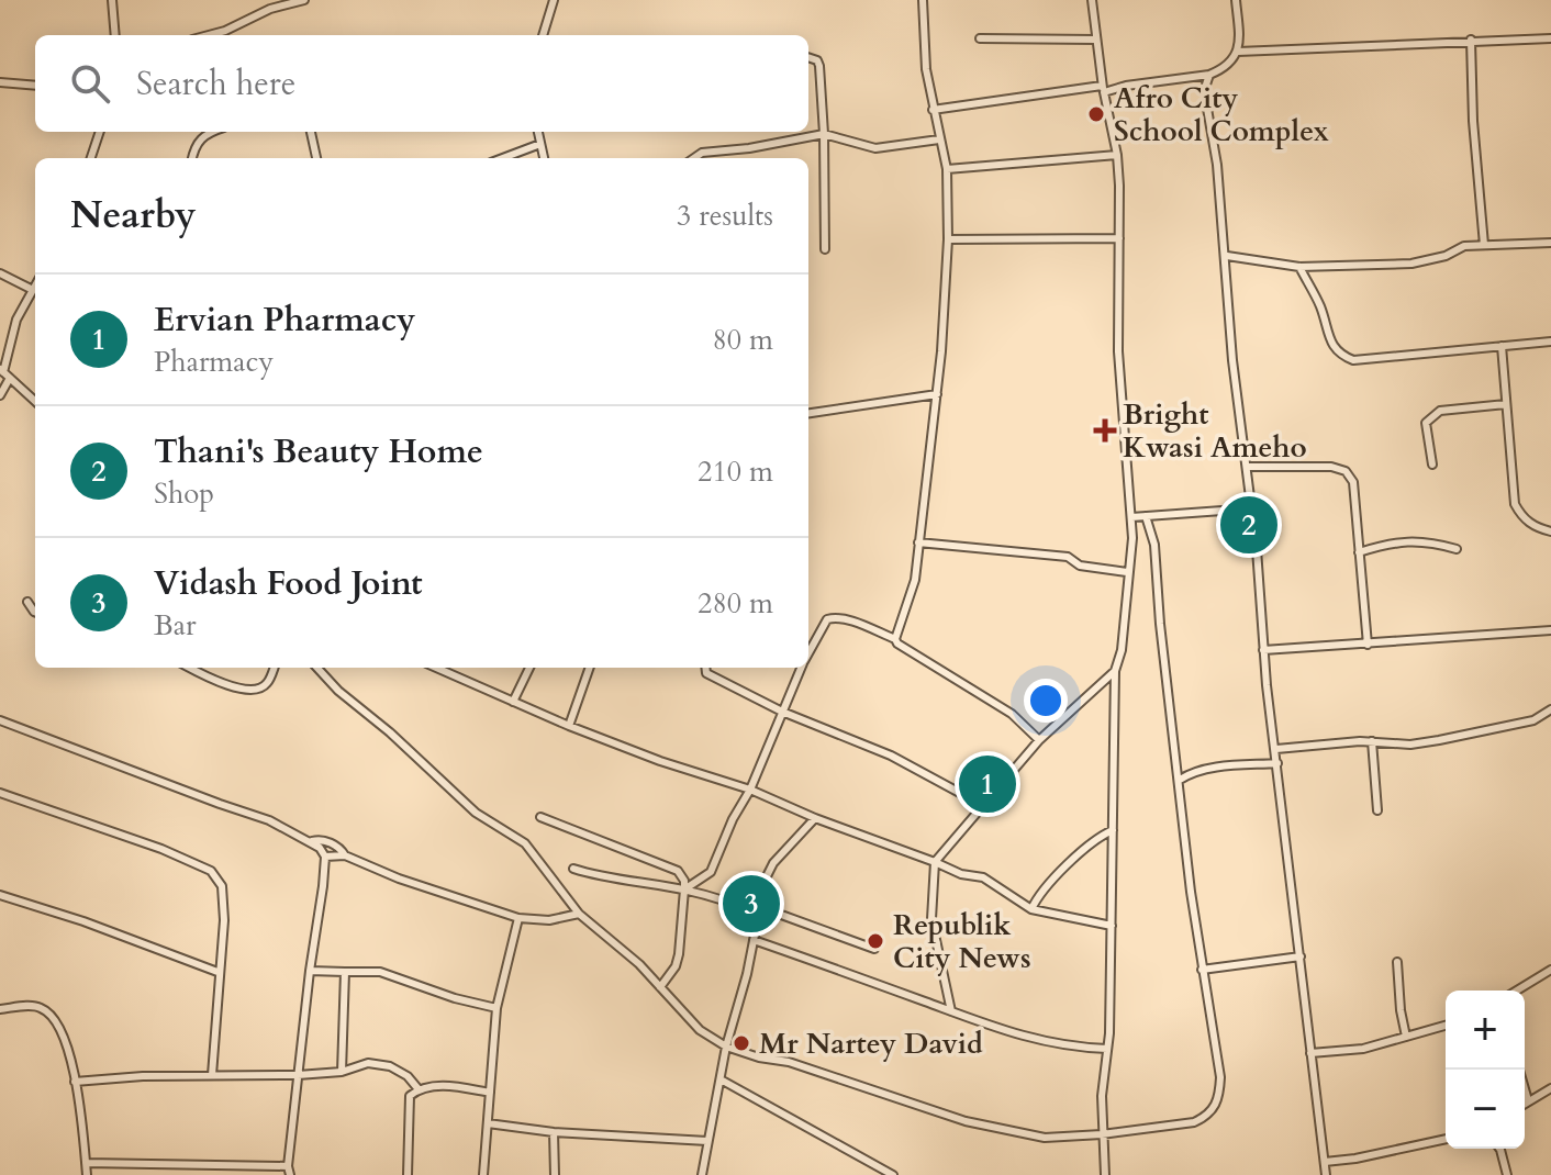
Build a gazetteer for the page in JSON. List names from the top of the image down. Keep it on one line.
{"places":{"other":["Afro City School Complex","Republik City News","Mr Nartey David"],"health":["Bright Kwasi Ameho"]},"page":{"search":"Search here","heading":["Nearby","3 results"],"list":[{"mark":"1","name":"Ervian Pharmacy","note":"Pharmacy","value":"80 m"},{"mark":"2","name":"Thani's Beauty Home","note":"Shop","value":"210 m"},{"mark":"3","name":"Vidash Food Joint","note":"Bar","value":"280 m"}],"pins":["2","1","3"],"map_buttons":["+","−"]}}
